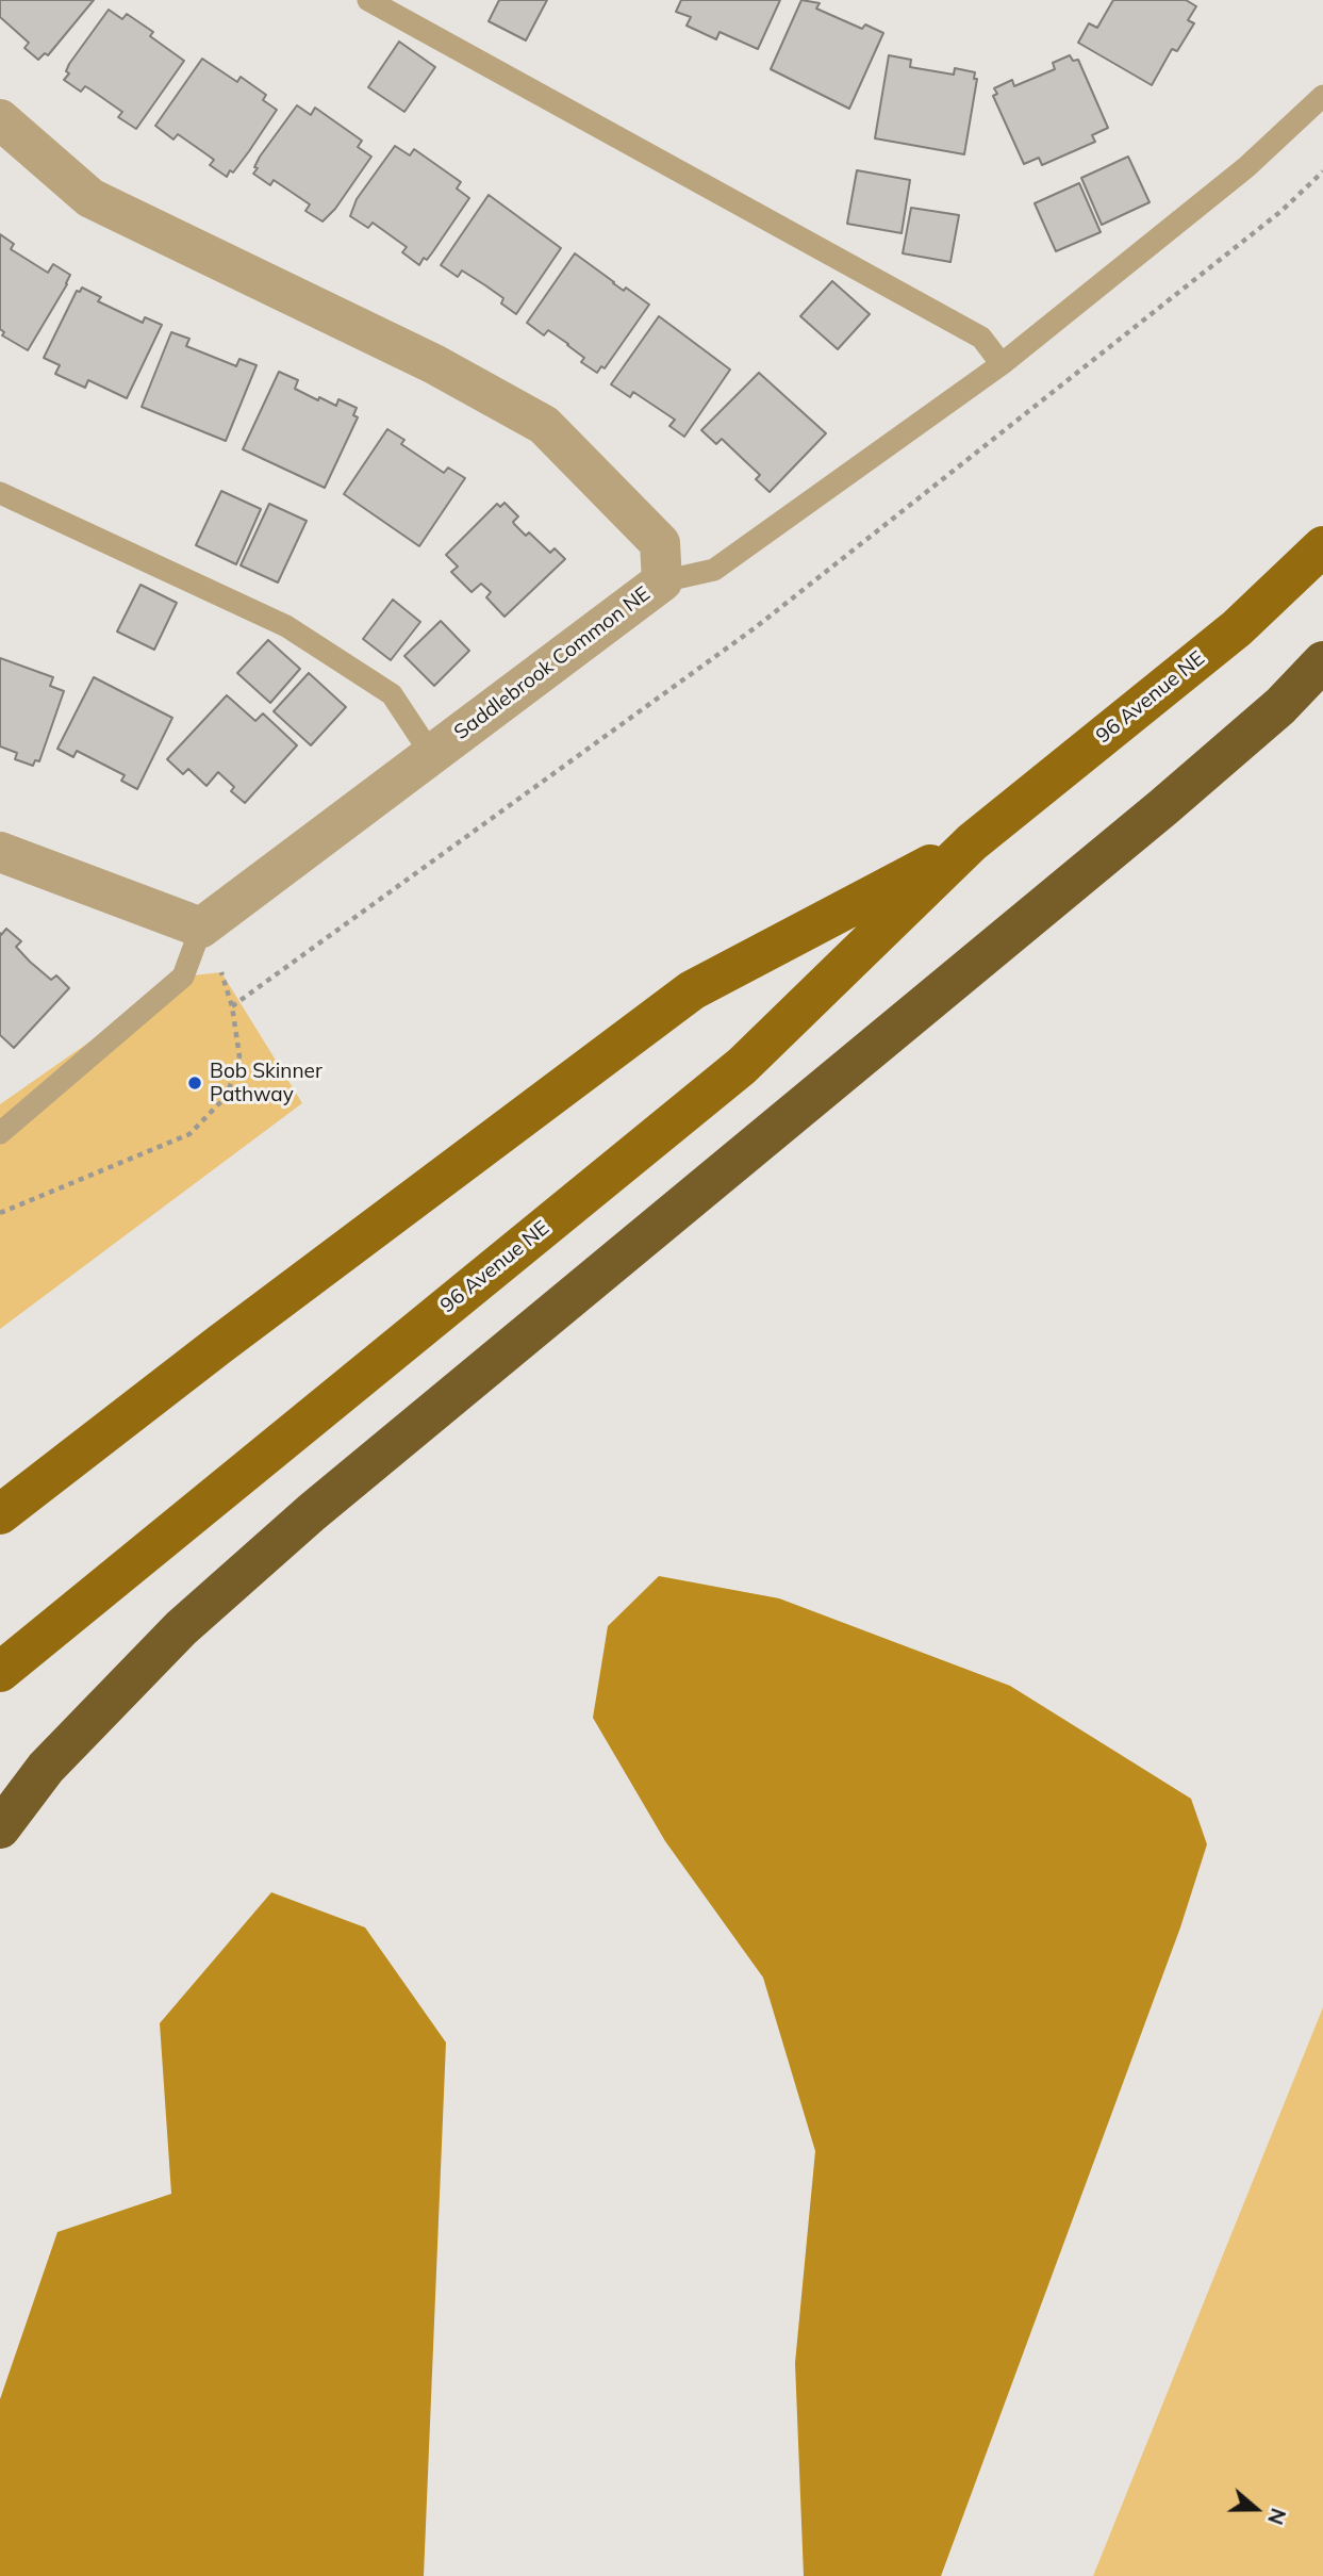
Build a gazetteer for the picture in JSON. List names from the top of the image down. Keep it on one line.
{"streets":{"main road":["96 Avenue NE"],"street":["Saddlebrook Common NE"]},"places":["Bob Skinner Pathway"],"north":"right"}
